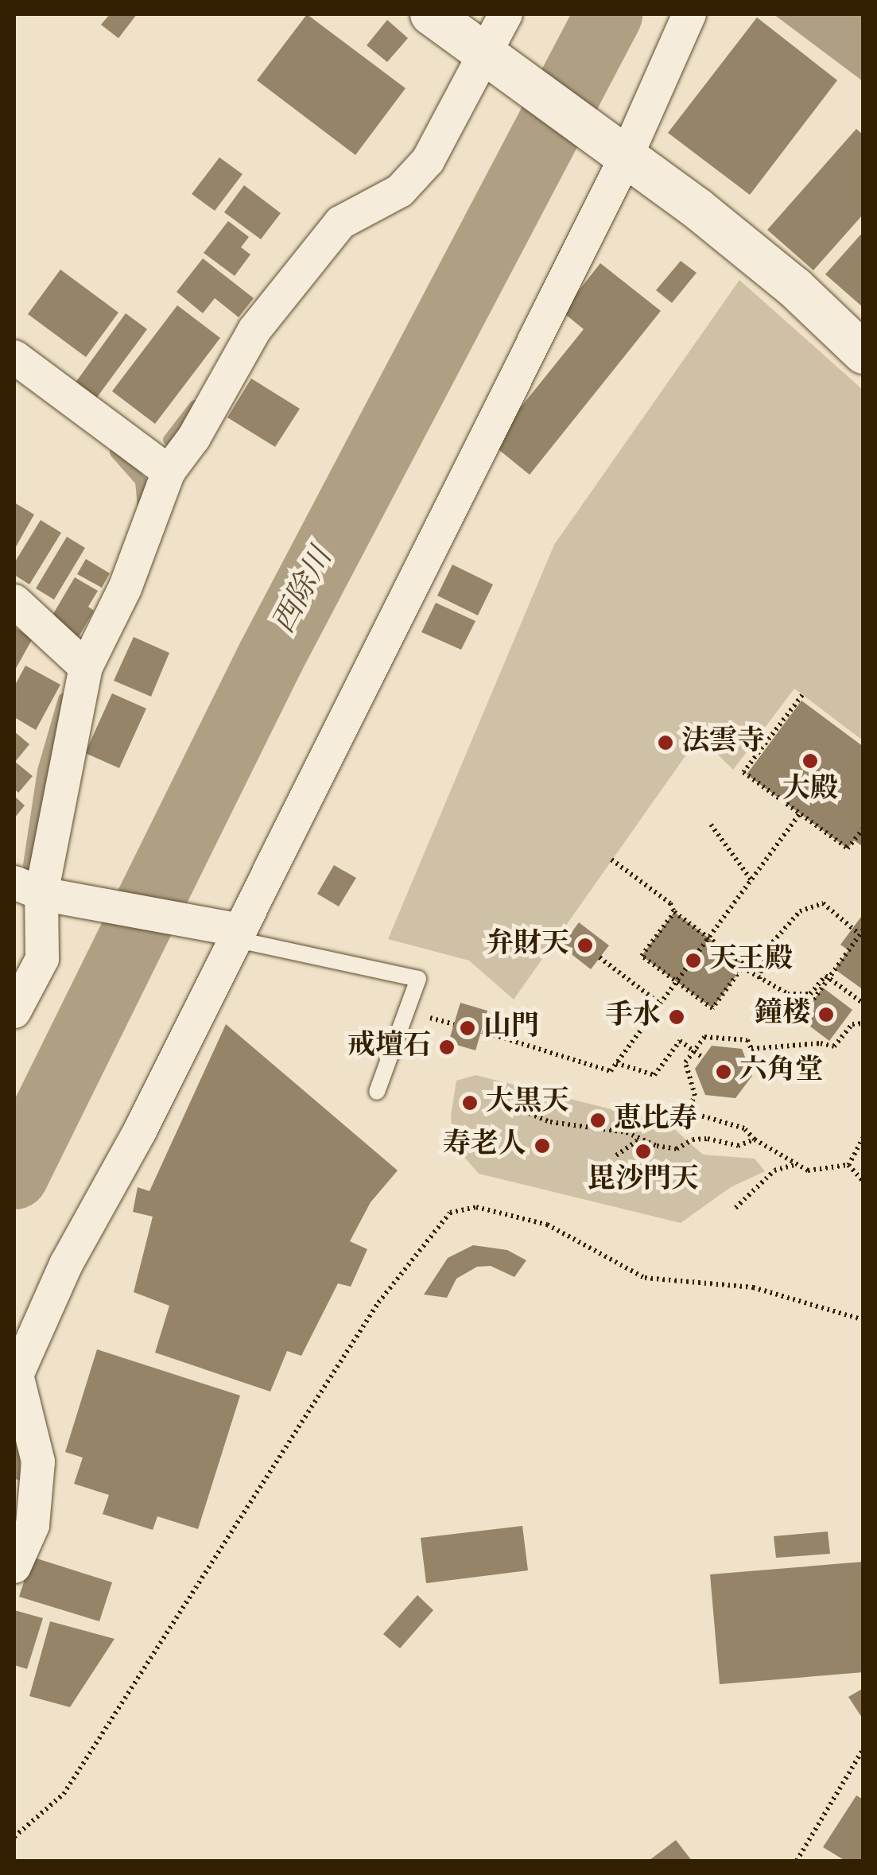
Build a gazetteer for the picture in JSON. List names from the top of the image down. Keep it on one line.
{"water":["西除川"],"places":["法雲寺","大殿","弁財天","天王殿","鐘楼","手水","山門","戒壇石","六角堂","大黒天","恵比寿","寿老人","毘沙門天"]}
